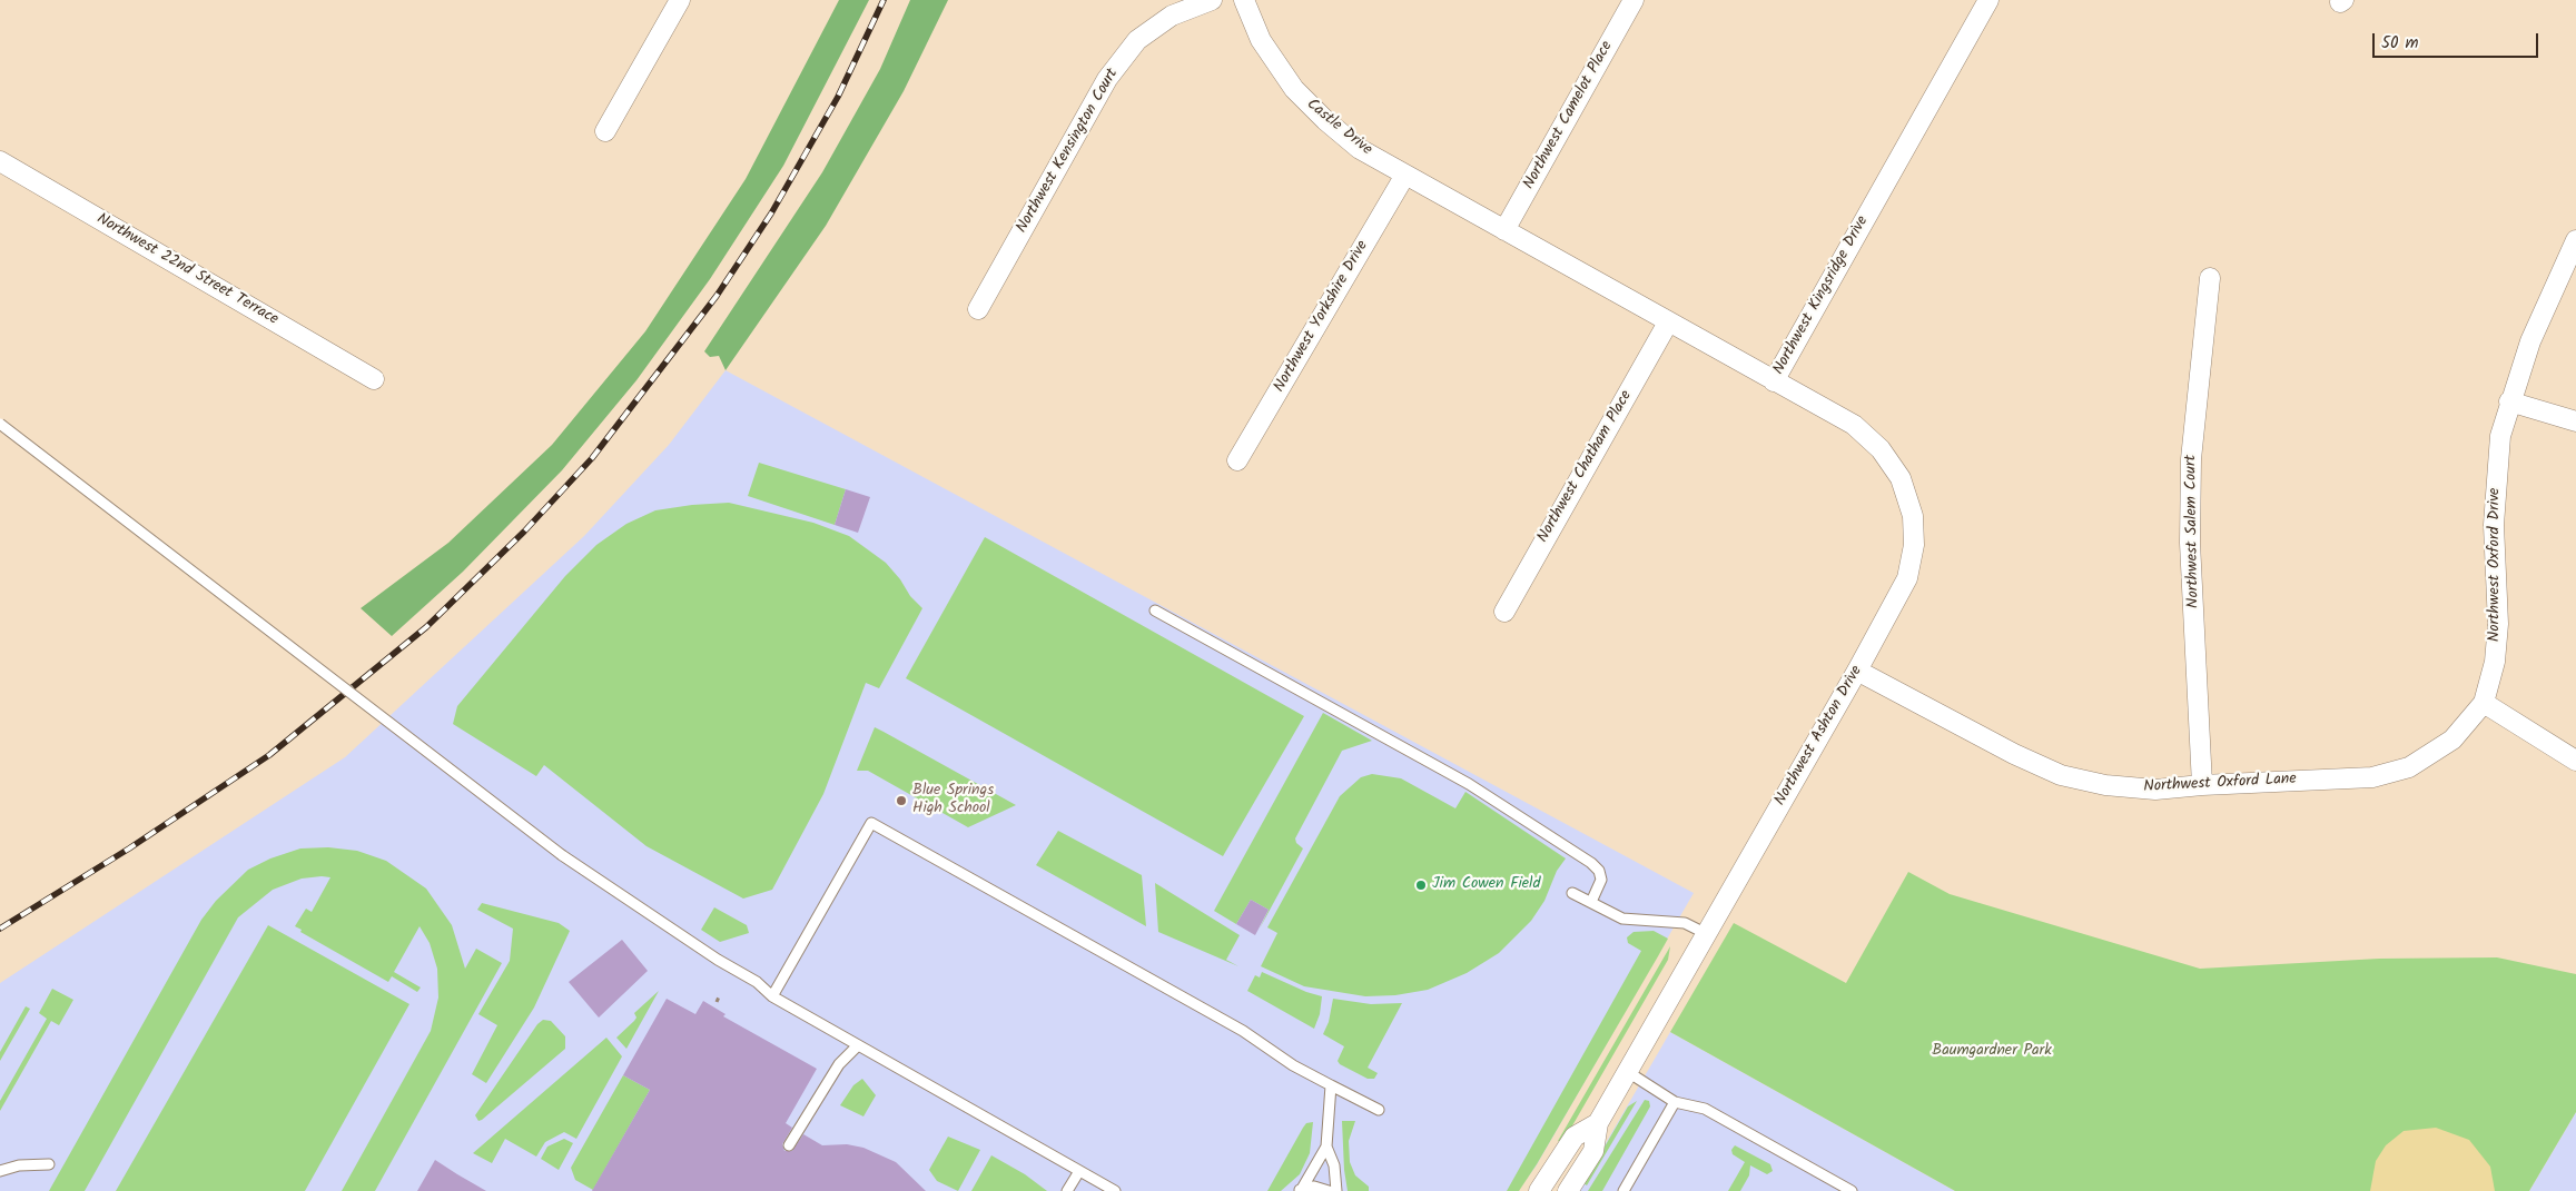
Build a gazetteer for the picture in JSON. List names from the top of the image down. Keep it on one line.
{"streets":{"street":["Northwest Camelot Place","Castle Drive","Northwest Kensington Court","Northwest 22nd Street Terrace","Northwest Kingsridge Drive","Northwest Yorkshire Drive","Northwest Chatham Place","Northwest Salem Court","Northwest Oxford Drive","Northwest Ashton Drive","Northwest Oxford Lane"]},"crossings":[["Northwest Camelot Place","Castle Drive"],["Northwest Camelot Place","Northwest Kingsridge Drive"],["Castle Drive","Northwest Kingsridge Drive"],["Castle Drive","Northwest Yorkshire Drive"],["Northwest Kingsridge Drive","Northwest Chatham Place"],["Northwest Kingsridge Drive","Northwest Ashton Drive"],["Northwest Salem Court","Northwest Oxford Lane"],["Northwest Oxford Drive","Northwest Oxford Lane"],["Northwest Ashton Drive","Northwest Oxford Lane"]],"parks":["Baumgardner Park"],"places":["Blue Springs High School","Jim Cowen Field"],"scale_bar":"50 m"}
